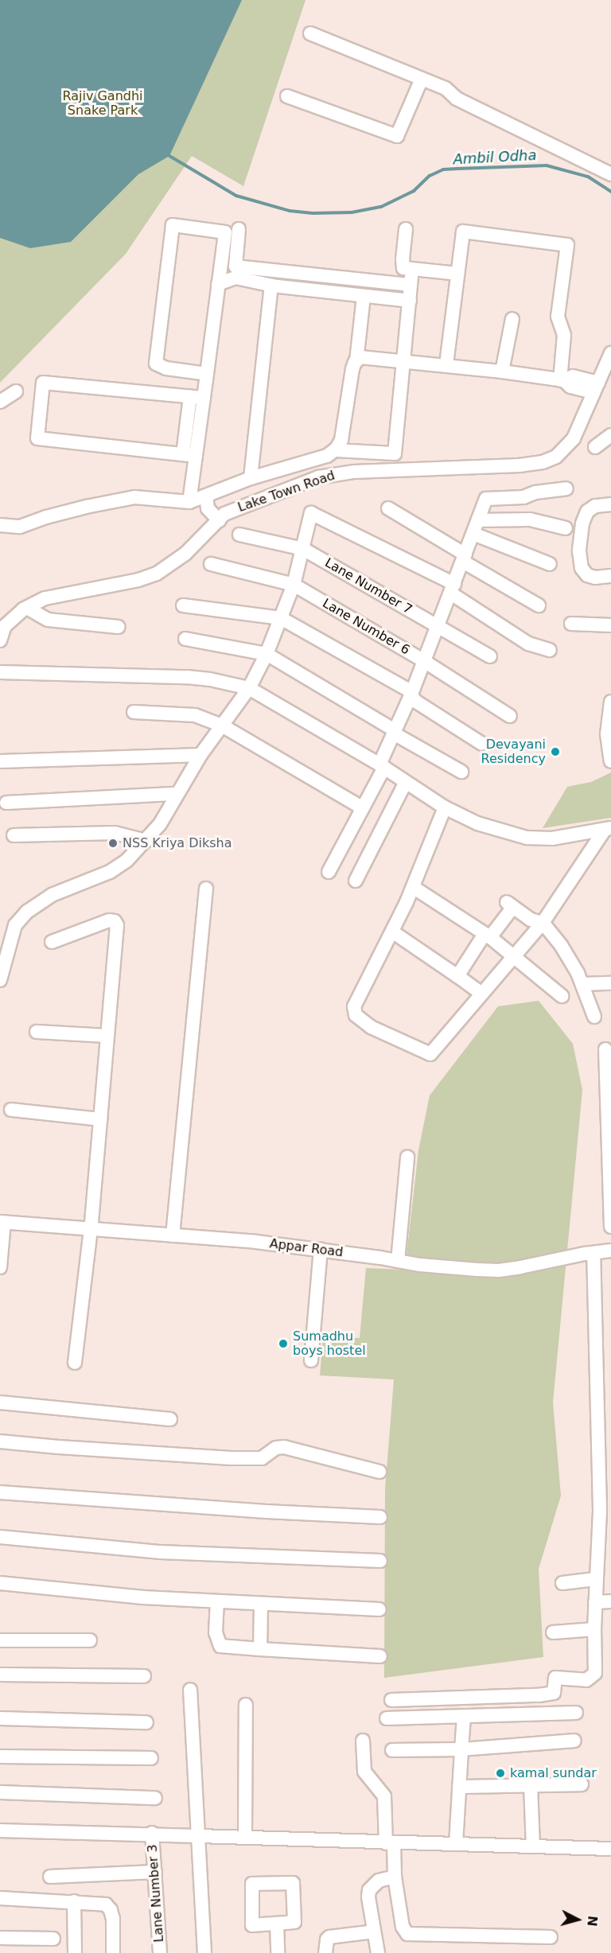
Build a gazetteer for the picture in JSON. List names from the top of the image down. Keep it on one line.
{"streets":{"street":["Lake Town Road","Lane Number 7","Lane Number 6","Appar Road","Lane Number 3"]},"water":["Ambil Odha"],"parks":["Rajiv Gandhi Snake Park"],"places":["Devayani Residency","NSS Kriya Diksha","Sumadhu boys hostel","kamal sundar"],"north":"right"}
